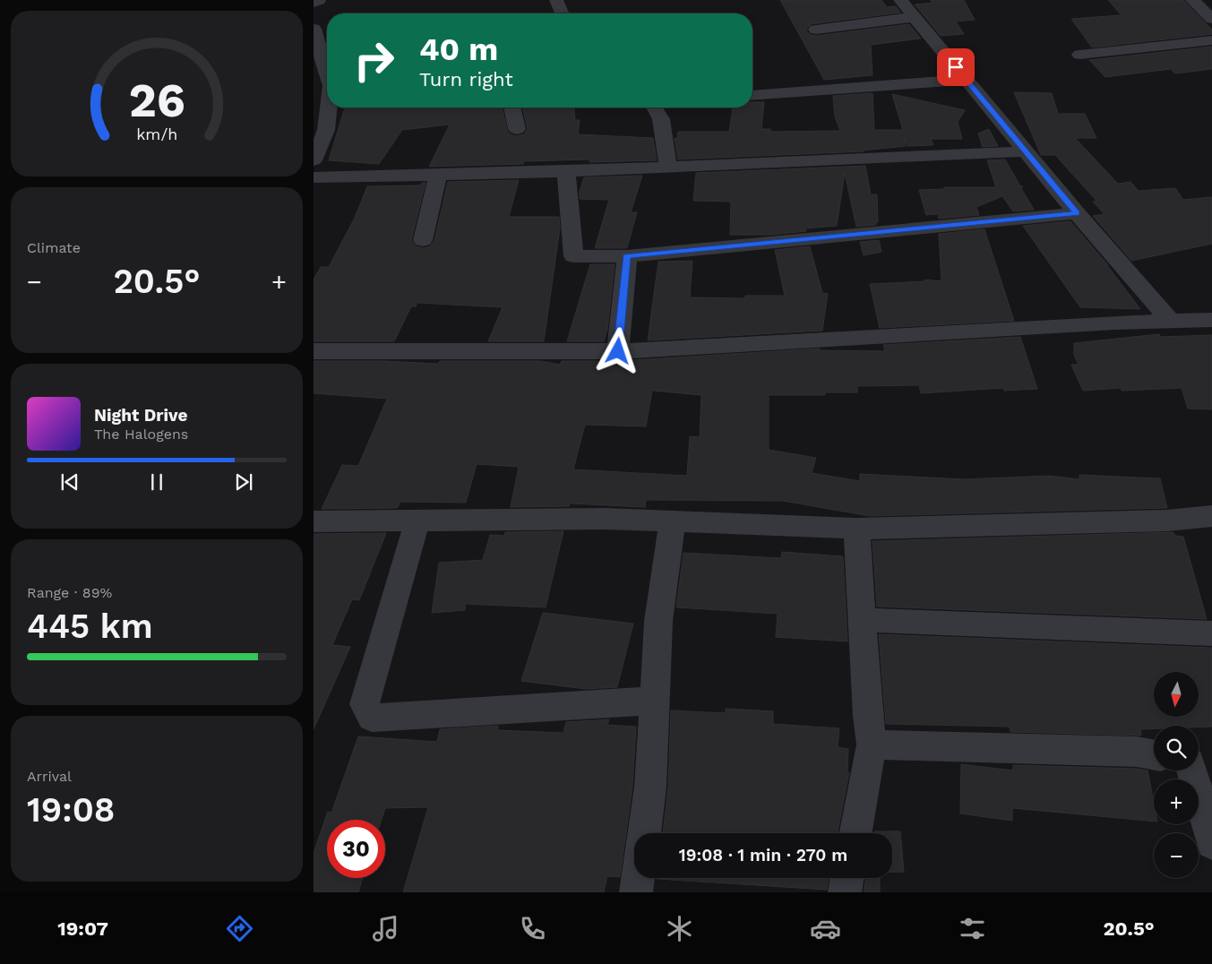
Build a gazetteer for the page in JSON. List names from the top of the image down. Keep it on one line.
{"north":"bottom","page":{"turn":["40 m","Turn right"],"tile":["Climate",["Range · 89%","445 km"],["Arrival","19:08"]],"heat":["−","20.5°","+"],"song":["Night Drive","The Halogens"],"map_buttons":["+","−"],"limit":"30","trip":"19:08 · 1 min · 270 m","tabs":["19:07","20.5°"],"gauge":["26","km/h"]}}
